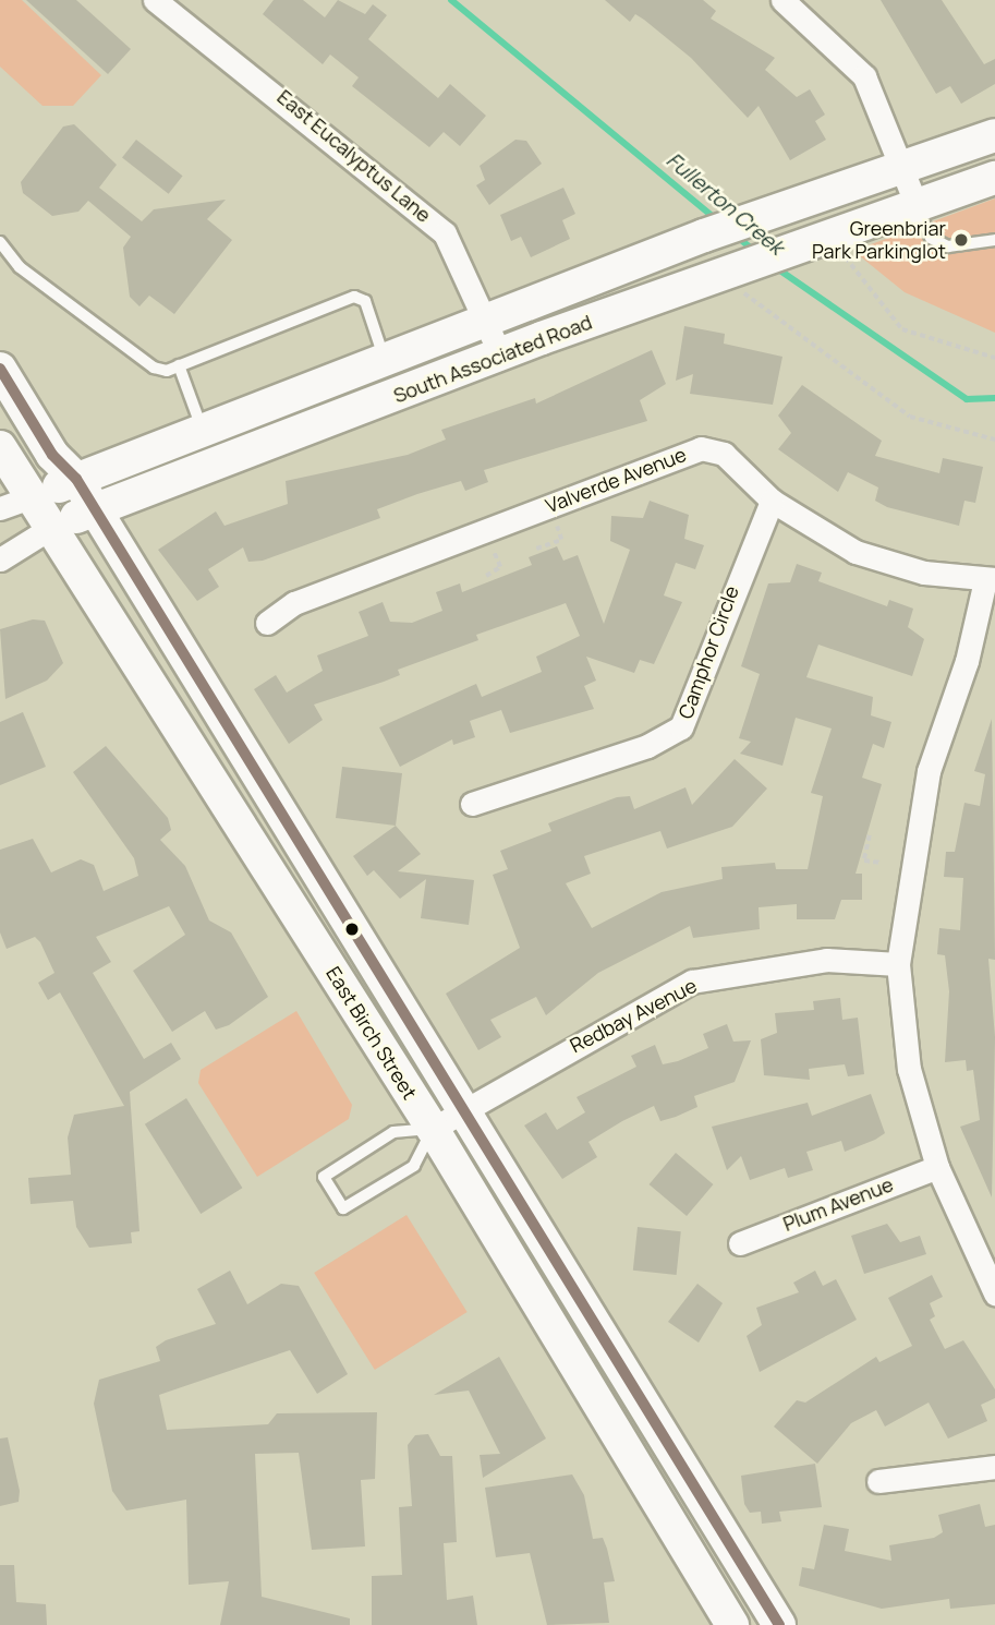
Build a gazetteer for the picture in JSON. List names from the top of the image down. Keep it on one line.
{"streets":{"street":["East Eucalyptus Lane","South Associated Road","Valverde Avenue","Camphor Circle","Redbay Avenue","East Birch Street","Plum Avenue"]},"crossings":[["East Eucalyptus Lane","South Associated Road"],["South Associated Road","East Birch Street"],["Valverde Avenue","Camphor Circle"],["Redbay Avenue","East Birch Street"]],"water":["Fullerton Creek"],"places":["Greenbriar Park Parkinglot"]}
